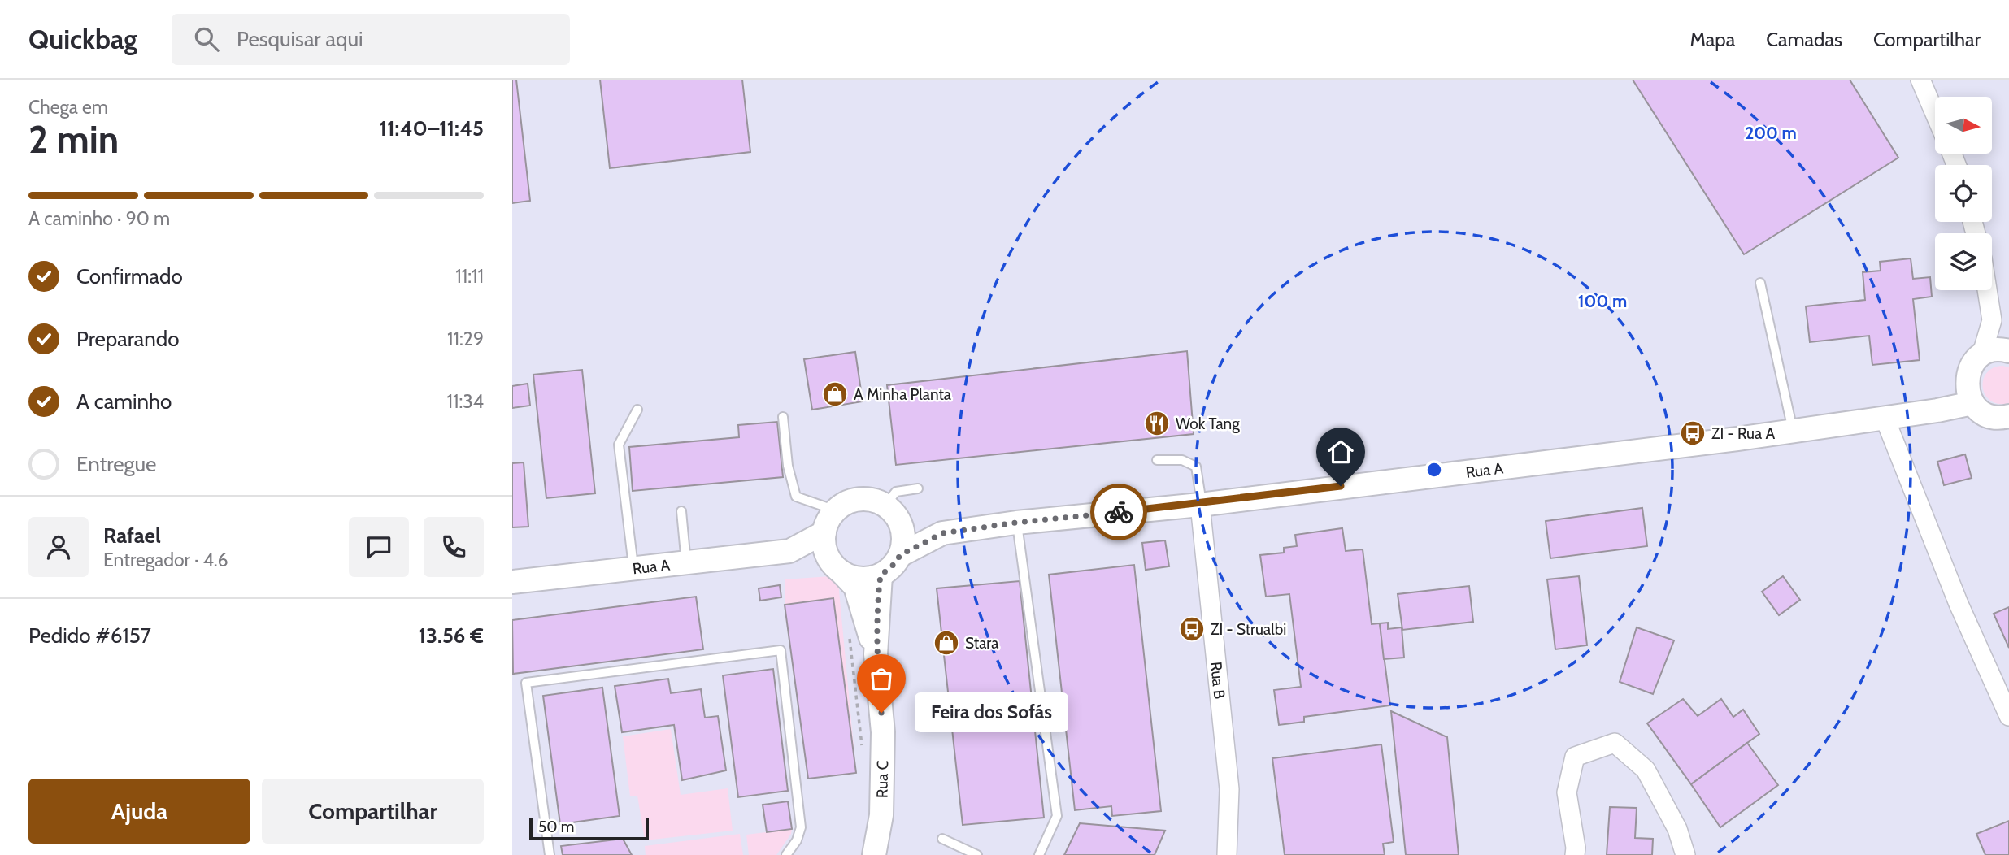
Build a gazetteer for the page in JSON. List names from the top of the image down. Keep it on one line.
{"streets":{"street":["Rua A","Rua B","Rua C"]},"crossings":[["Rua A","Rua B"],["Rua A","Rua C"]],"places":{"shop":["A Minha Planta","Stara"],"restaurant":["Wok Tang"],"bus stop":["ZI - Rua A","ZI - Strualbi"],"other":["Feira dos Sofás"]},"scale_bar":"50 m","north":"right","page":{"header":"Quickbag","search":"Pesquisar aqui","nav":["Mapa","Camadas","Compartilhar"],"heading":["2 min","Chega em","11:40–11:45"],"panel":["Rafael","Entregador · 4.6","Pedido #6157","13.56 €"],"bar":"A caminho · 90 m","list":[["Confirmado","11:11"],["Preparando","11:29"],["A caminho","11:34"],"Entregue"],"bubble":"Feira dos Sofás","buttons":["Ajuda","Compartilhar"],"scale":"50 m"},"rings":["200 m","100 m"]}
